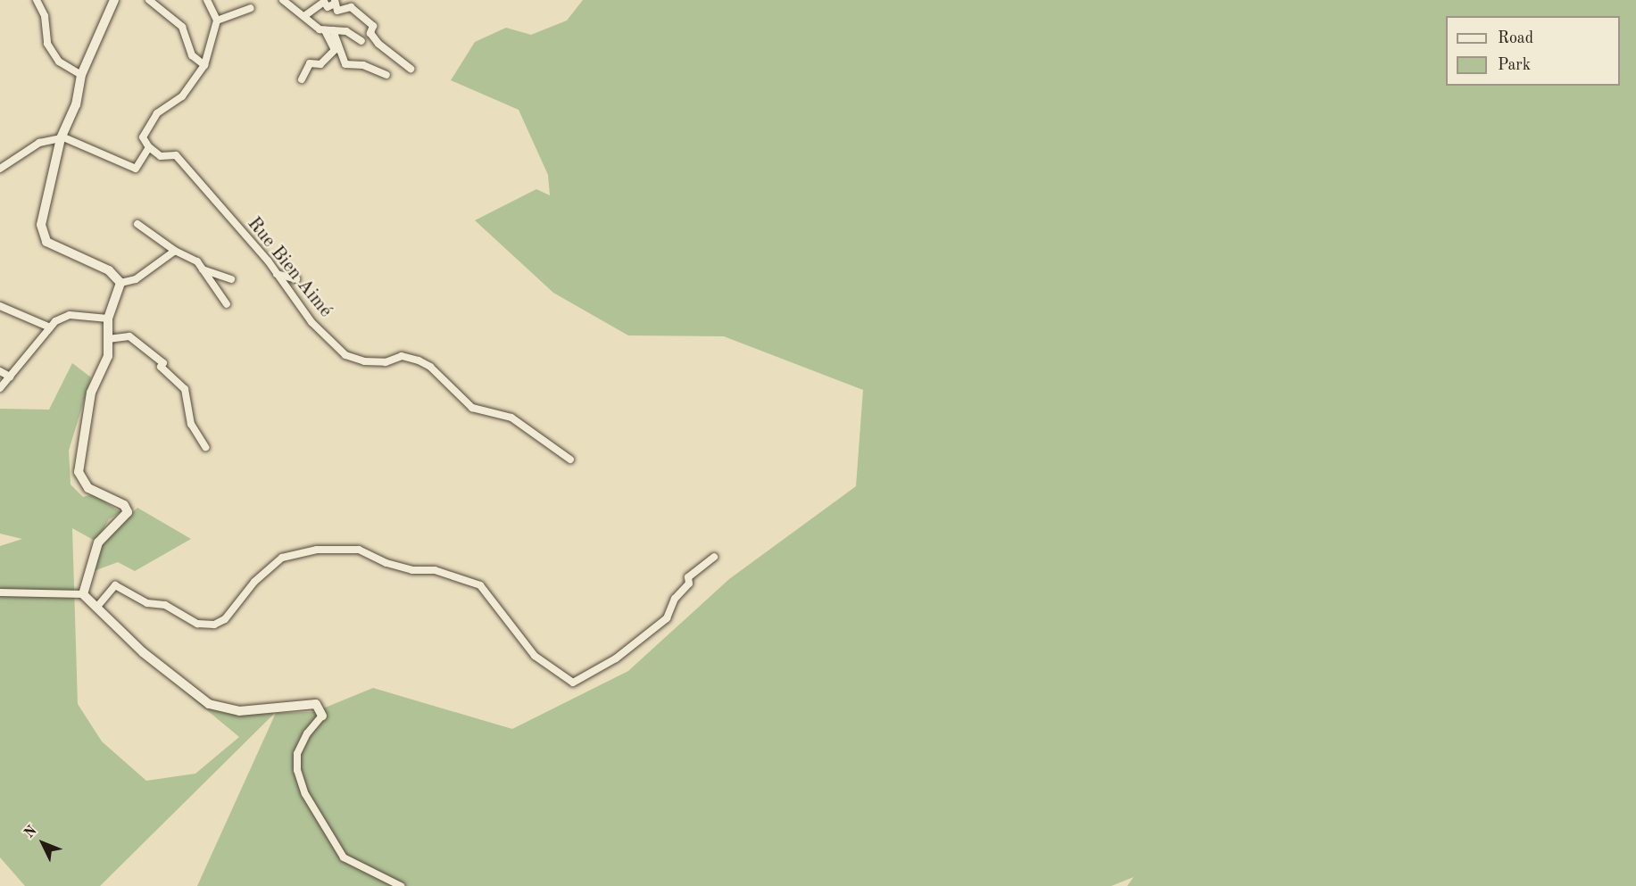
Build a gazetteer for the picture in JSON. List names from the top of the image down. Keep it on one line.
{"streets":{"street":["Rue Bien Aimé"]},"legend":["Road","Park"],"north":"top left"}
